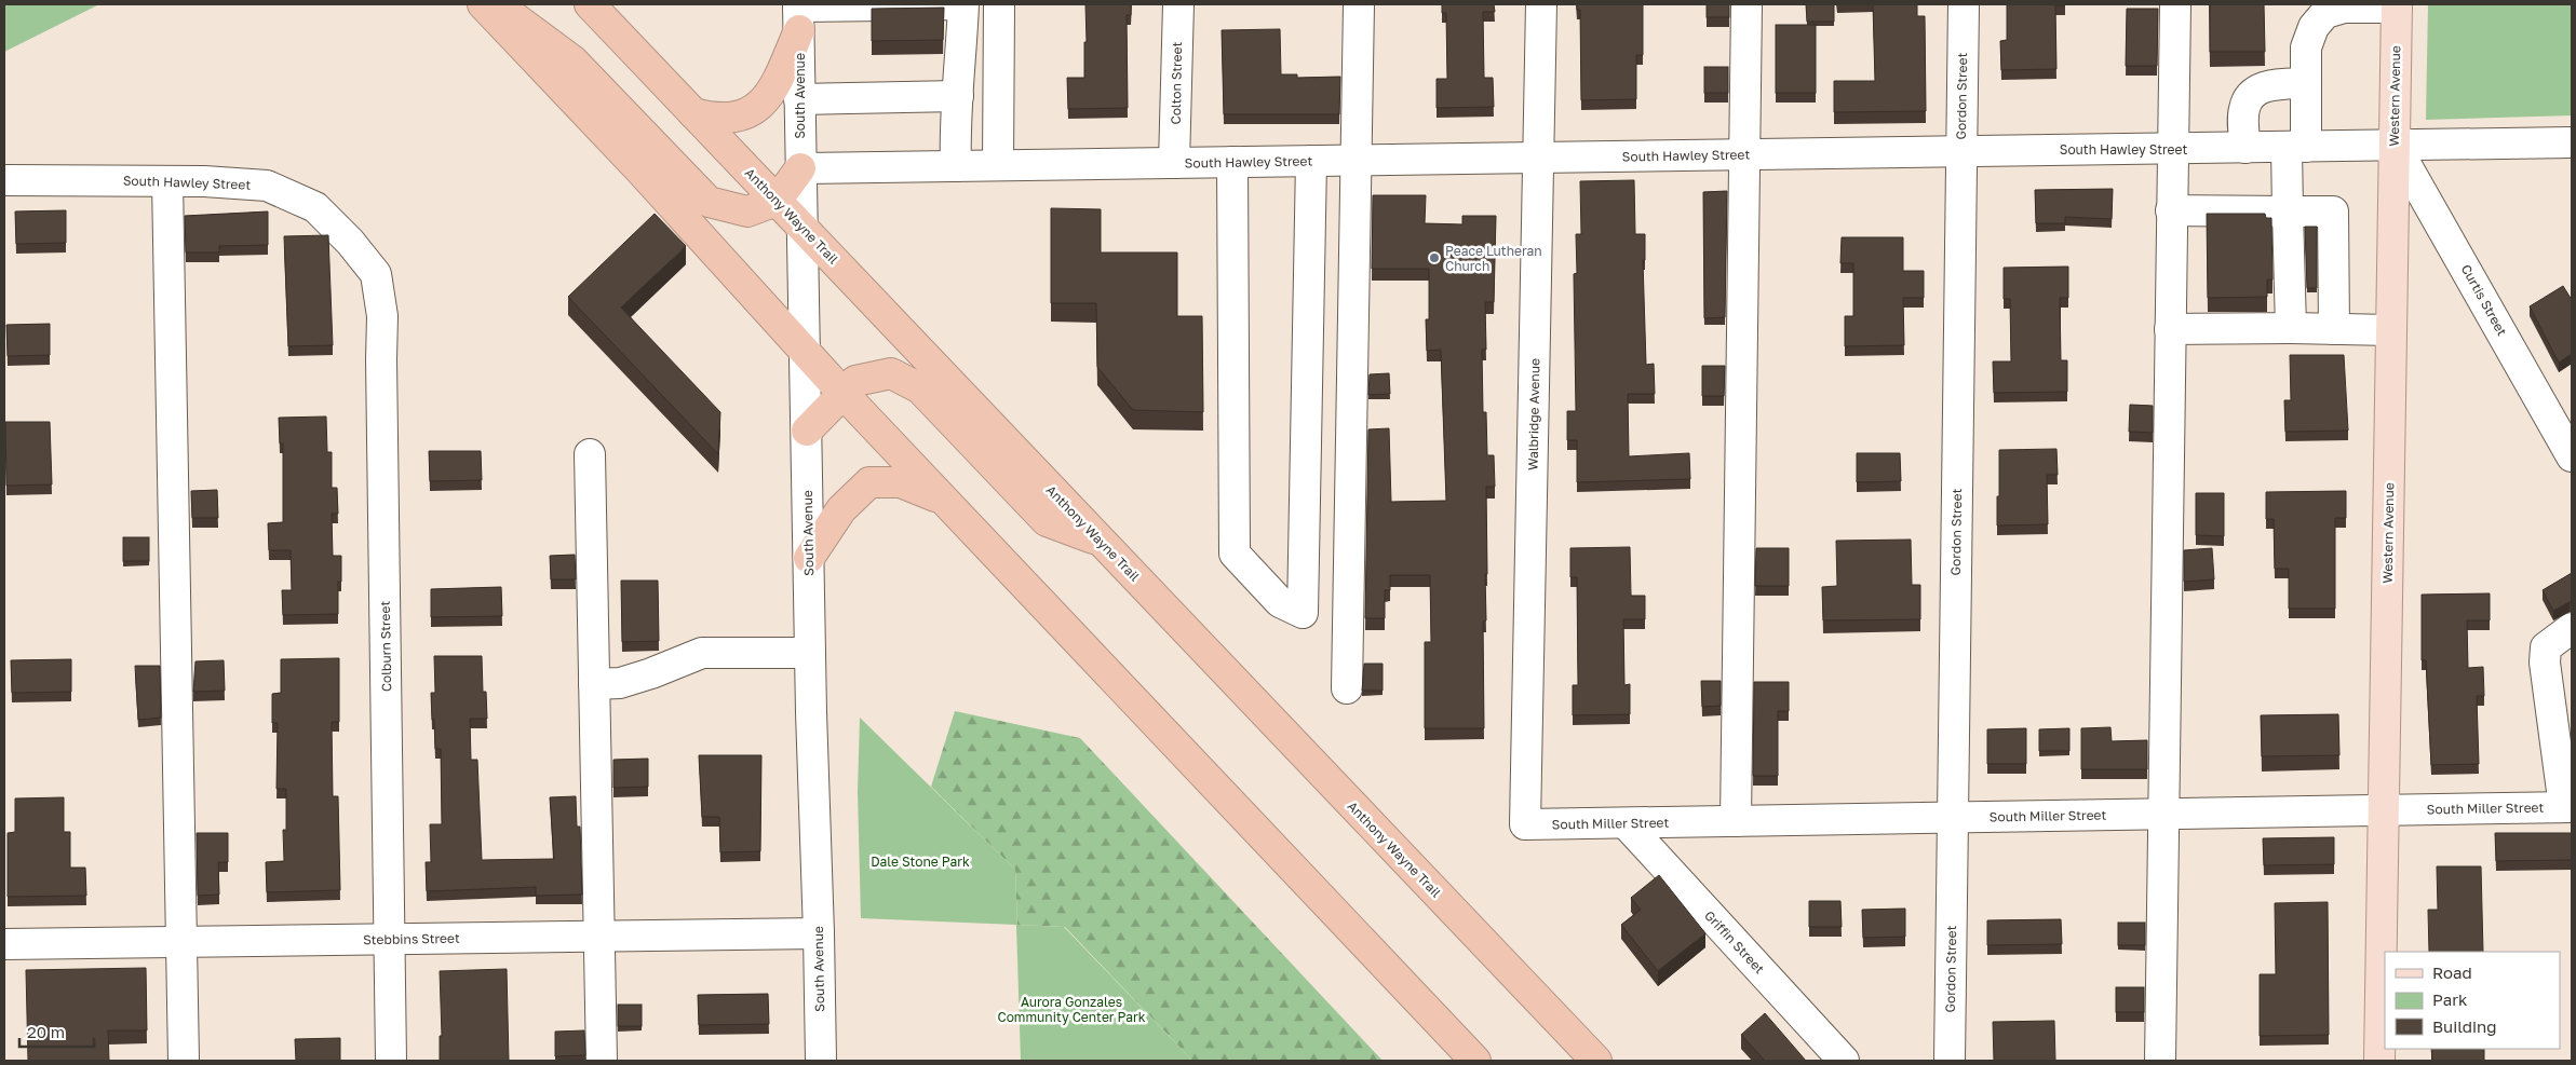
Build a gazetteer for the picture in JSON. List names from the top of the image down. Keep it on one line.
{"streets":{"highway":["Anthony Wayne Trail"],"main road":["Western Avenue"],"street":["Colton Street","South Avenue","Gordon Street","South Hawley Street","Curtis Street","Walbridge Avenue","Colburn Street","South Miller Street","Stebbins Street","Griffin Street"]},"crossings":[["Colton Street","South Hawley Street"],["South Avenue","South Hawley Street"],["South Avenue","Anthony Wayne Trail"],["South Avenue","Stebbins Street"],["Gordon Street","South Hawley Street"],["Gordon Street","South Miller Street"],["Western Avenue","South Hawley Street"],["Western Avenue","Curtis Street"],["Western Avenue","South Miller Street"],["South Hawley Street","Curtis Street"],["South Hawley Street","Walbridge Avenue"],["South Hawley Street","Colburn Street"],["Walbridge Avenue","South Miller Street"],["Colburn Street","Stebbins Street"],["South Miller Street","Griffin Street"]],"parks":["Dale Stone Park","Aurora Gonzales Community Center Park"],"places":["Peace Lutheran Church"],"legend":["Road","Park","Building"],"scale_bar":"20 m"}
